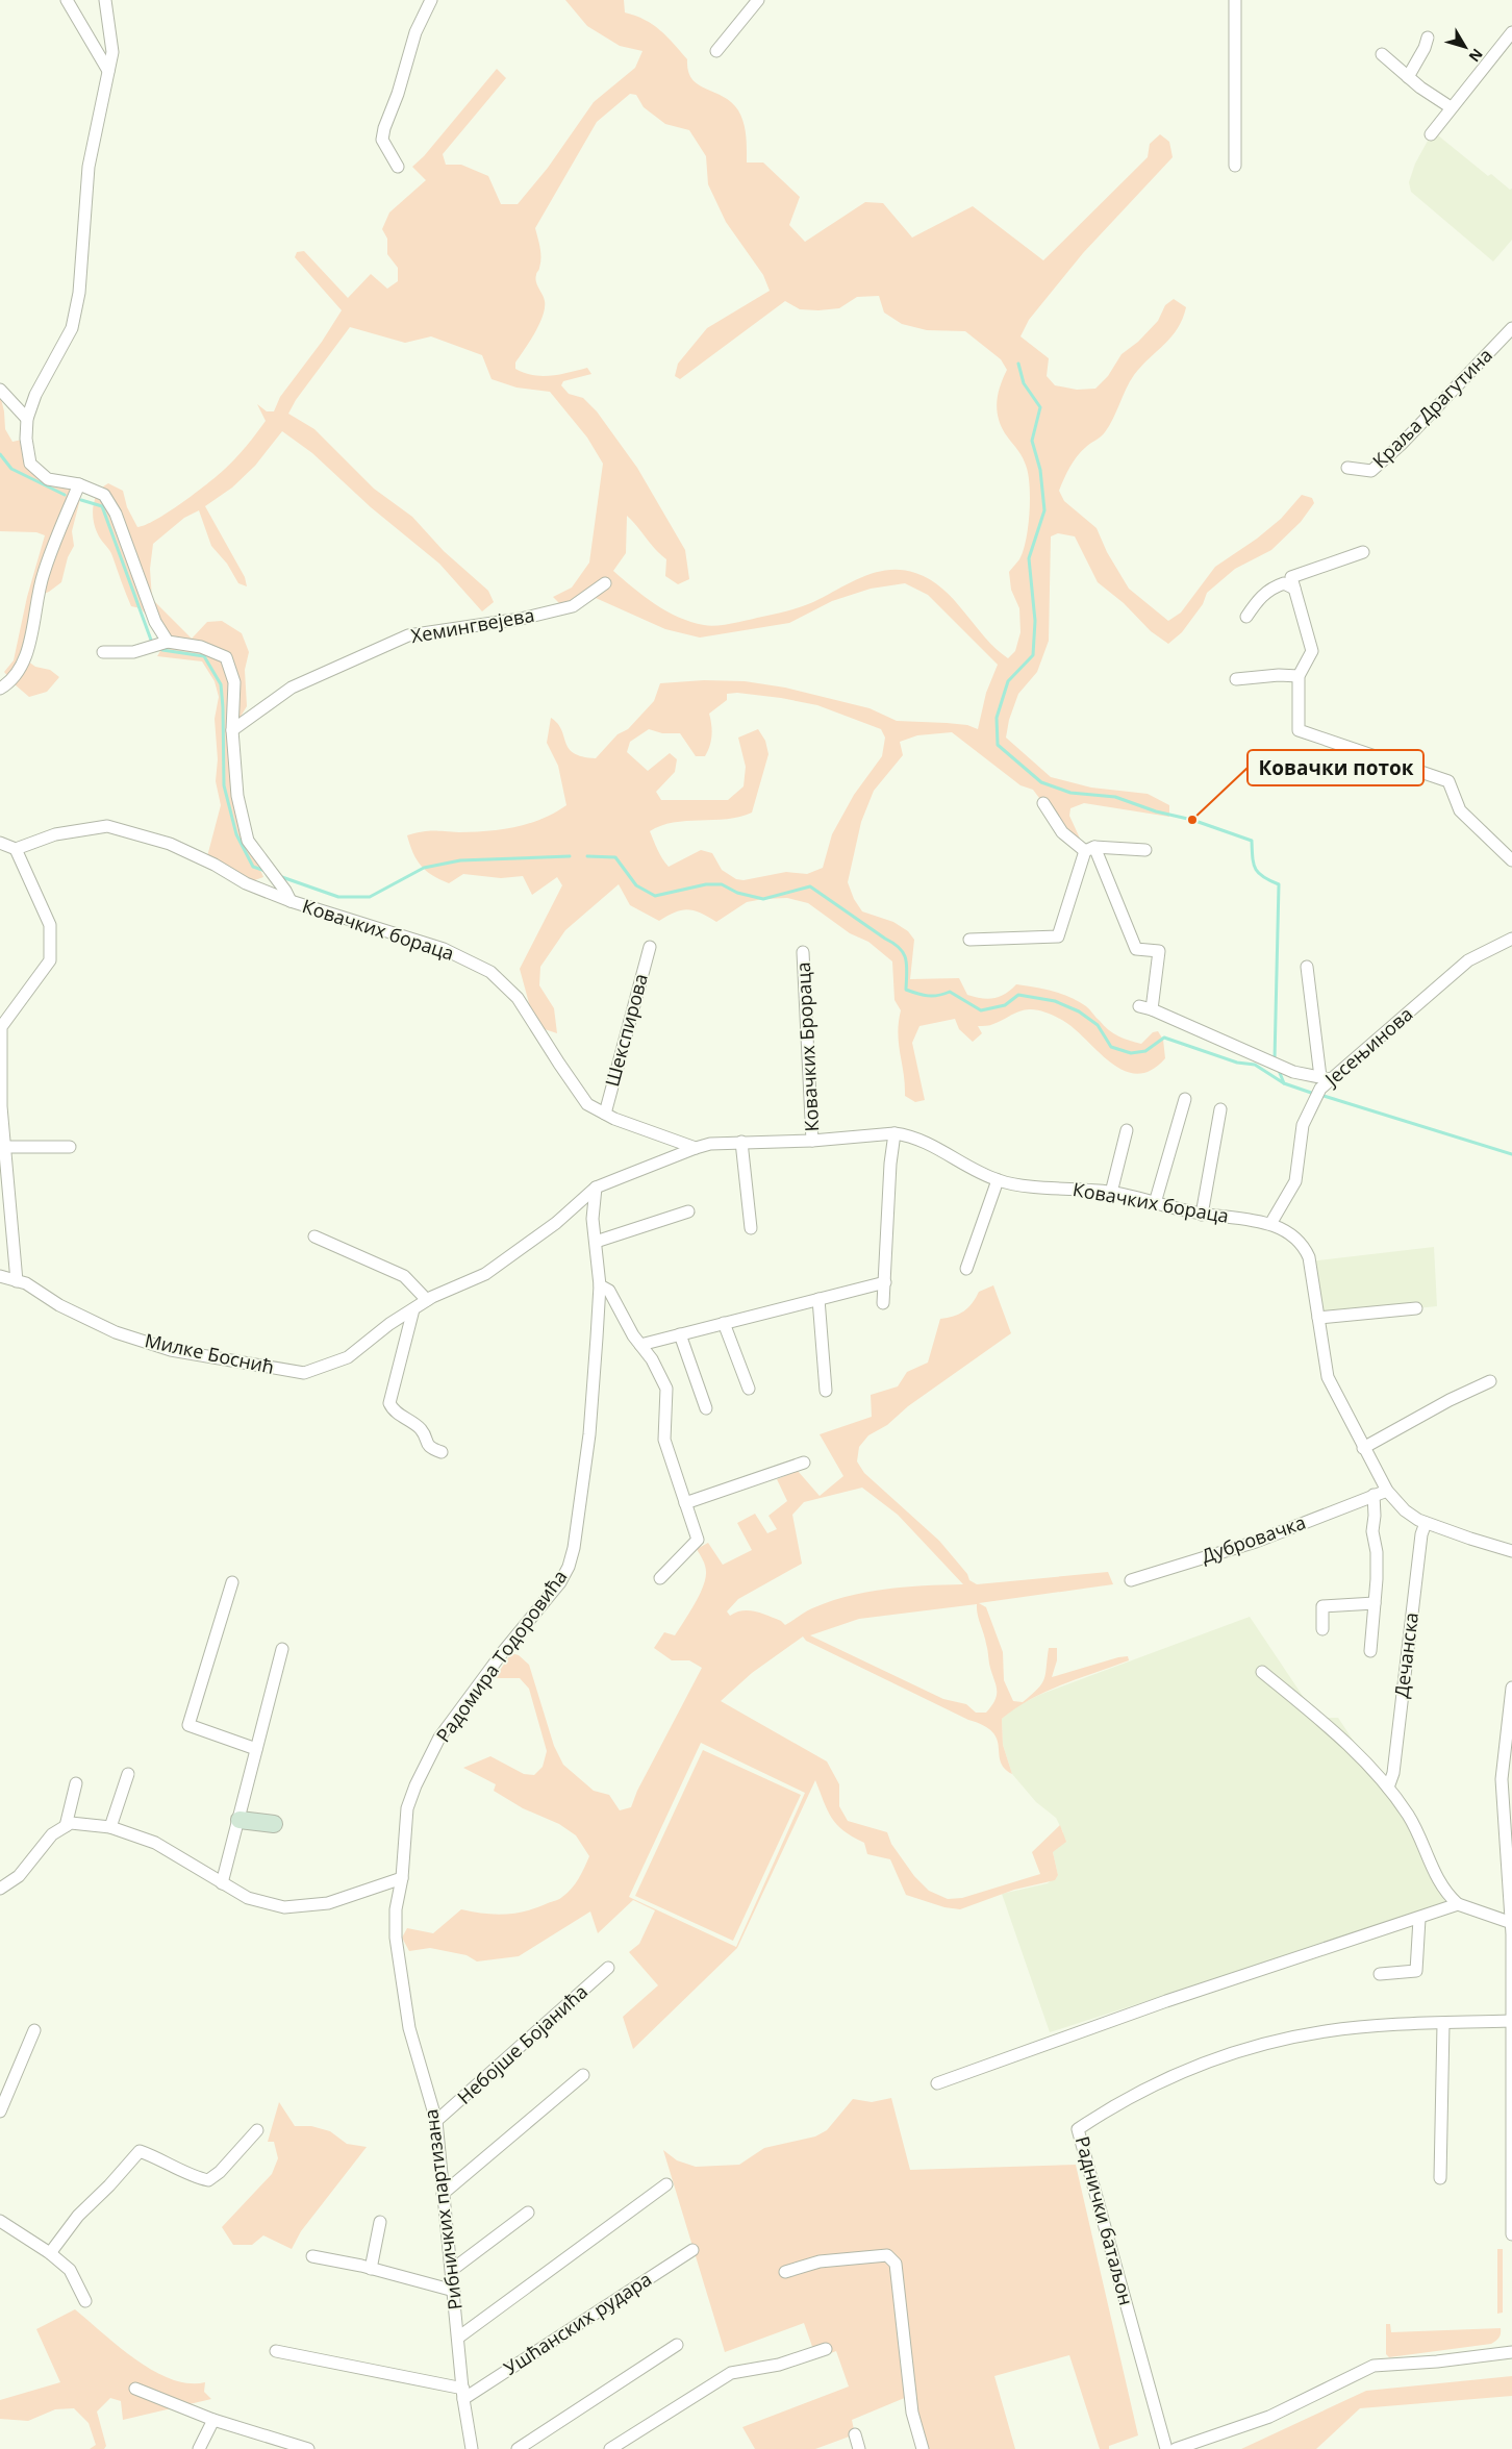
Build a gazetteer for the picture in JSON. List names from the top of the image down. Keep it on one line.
{"streets":{"street":["Краља Драгутина","Хемингвејева","Ковачких бораца","Шекспирова","Ковачких Брораца","Јесењинова","Милке Боснић","Дубровачка","Дечанска","Радомира Тодоровића","Небојше Бојанића","Рибничких партизана","Раднички батаљон","Ушћанских рудара"]},"crossings":[["Ковачких бораца","Шекспирова"],["Ковачких бораца","Ковачких Брораца"],["Ковачких бораца","Јесењинова"],["Ковачких бораца","Милке Боснић"],["Ковачких бораца","Дубровачка"],["Ковачких бораца","Дечанска"],["Ковачких бораца","Радомира Тодоровића"],["Милке Боснић","Радомира Тодоровића"],["Радомира Тодоровића","Рибничких партизана"],["Небојше Бојанића","Рибничких партизана"],["Рибничких партизана","Ушћанских рудара"]],"places":["Ковачки поток"],"north":"bottom right"}
